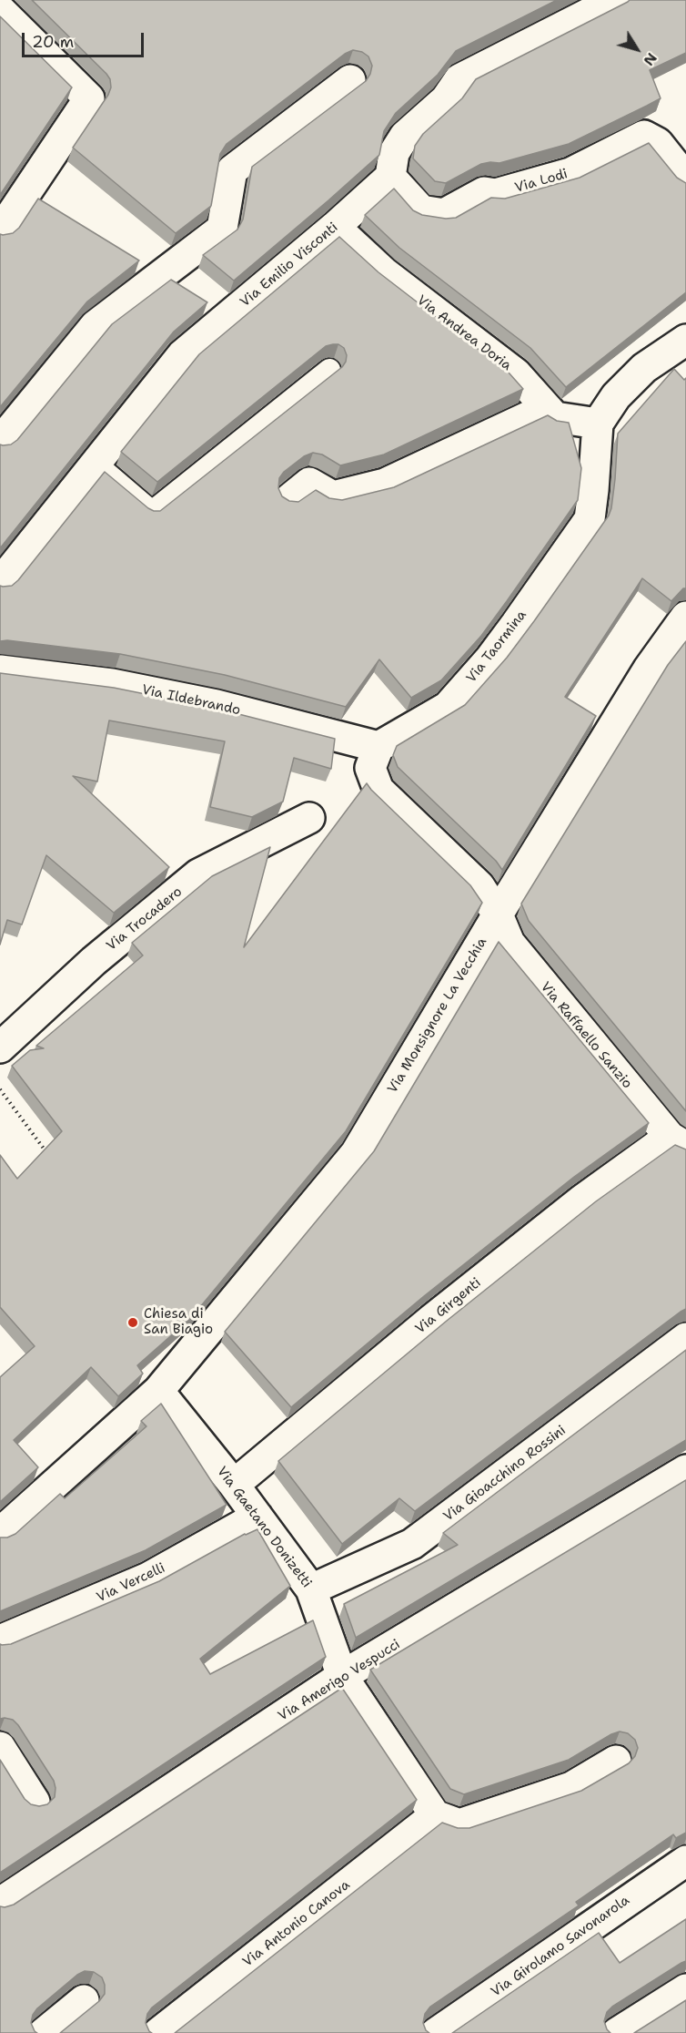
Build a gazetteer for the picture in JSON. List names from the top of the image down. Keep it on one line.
{"streets":{"street":["Via Lodi","Via Emilio Visconti","Via Andrea Doria","Via Taormina","Via Ildebrando","Via Trocadero","Via Monsignore La Vecchia","Via Raffaello Sanzio","Via Girgenti","Via Gioacchino Rossini","Via Gaetano Donizetti","Via Vercelli","Via Amerigo Vespucci","Via Antonio Canova","Via Girolamo Savonarola"]},"crossings":[["Via Lodi","Via Emilio Visconti"],["Via Emilio Visconti","Via Andrea Doria"],["Via Andrea Doria","Via Taormina"],["Via Taormina","Via Ildebrando"],["Via Monsignore La Vecchia","Via Raffaello Sanzio"],["Via Monsignore La Vecchia","Via Gaetano Donizetti"],["Via Raffaello Sanzio","Via Girgenti"],["Via Girgenti","Via Gaetano Donizetti"],["Via Gioacchino Rossini","Via Gaetano Donizetti"],["Via Gaetano Donizetti","Via Vercelli"],["Via Gaetano Donizetti","Via Amerigo Vespucci"],["Via Gaetano Donizetti","Via Antonio Canova"]],"places":["Chiesa di San Biagio"],"scale_bar":"20 m","north":"bottom right"}
